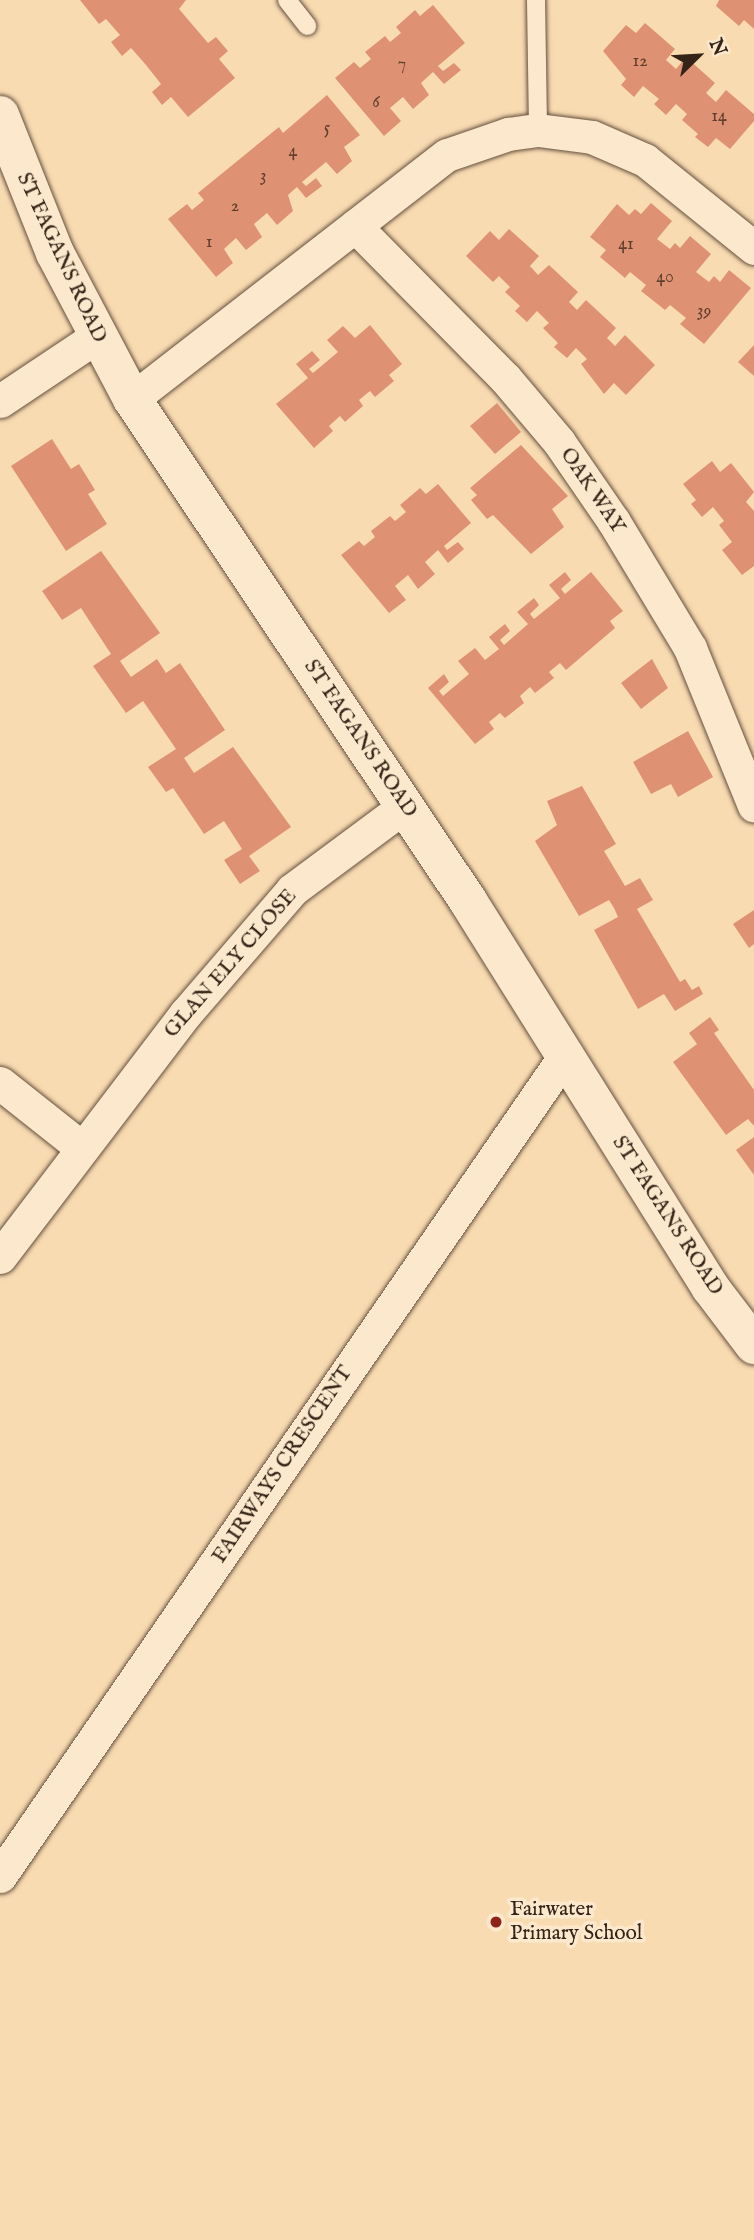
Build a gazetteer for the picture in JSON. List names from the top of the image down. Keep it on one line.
{"streets":{"street":["ST FAGANS ROAD","OAK WAY","GLAN ELY CLOSE","FAIRWAYS CRESCENT"]},"crossings":[["ST FAGANS ROAD","GLAN ELY CLOSE"],["ST FAGANS ROAD","FAIRWAYS CRESCENT"]],"places":["Fairwater Primary School"],"house_numbers":["12","7","6","14","5","4","3","2","1","41","40","39"],"north":"top right"}
